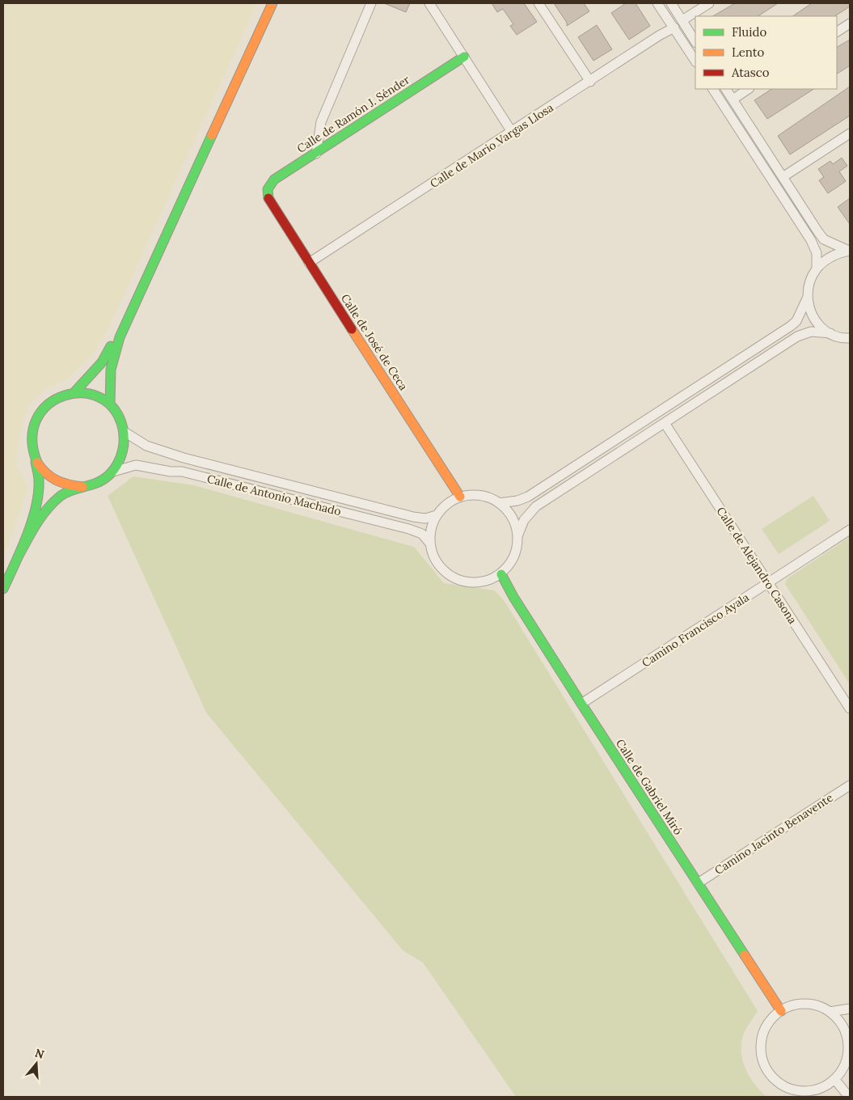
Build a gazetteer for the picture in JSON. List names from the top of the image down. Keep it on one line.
{"streets":{"street":["Calle de Ramón J. Sénder","Calle de Mario Vargas Llosa","Calle de José de Ceca","Calle de Antonio Machado","Calle de Alejandro Casona","Camino Francisco Ayala","Calle de Gabriel Miró","Camino Jacinto Benavente"]},"crossings":[["Calle de Ramón J. Sénder","Calle de José de Ceca"],["Calle de Mario Vargas Llosa","Calle de José de Ceca"],["Calle de José de Ceca","Calle de Antonio Machado"],["Calle de José de Ceca","Calle de Gabriel Miró"],["Calle de Antonio Machado","Calle de Gabriel Miró"],["Calle de Alejandro Casona","Camino Francisco Ayala"],["Camino Francisco Ayala","Calle de Gabriel Miró"],["Calle de Gabriel Miró","Camino Jacinto Benavente"]],"legend":["Fluido","Lento","Atasco"],"north":"top"}
